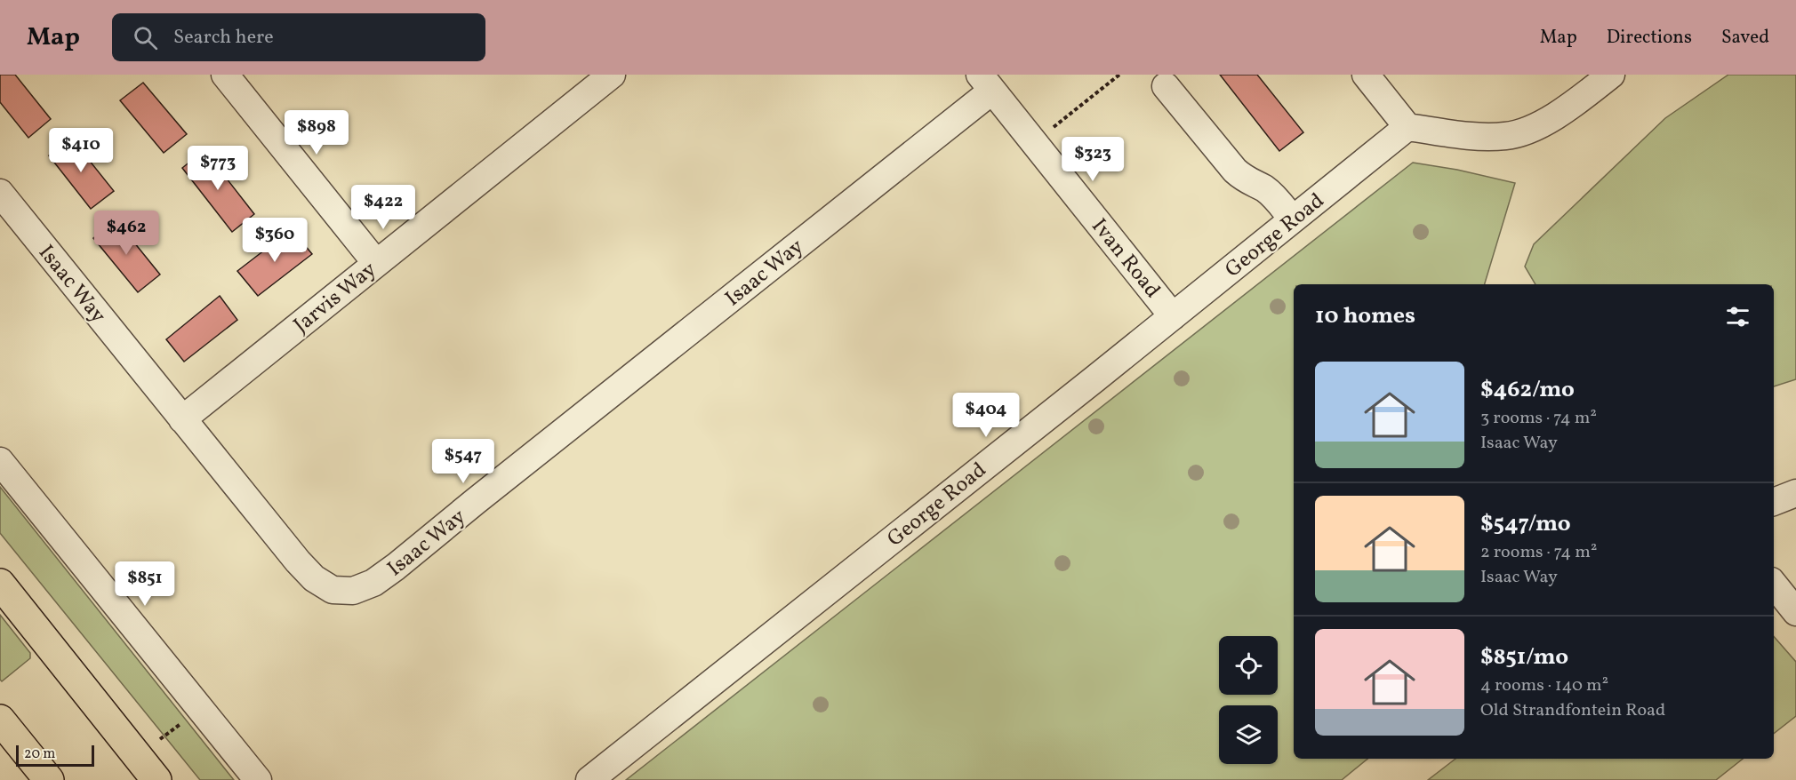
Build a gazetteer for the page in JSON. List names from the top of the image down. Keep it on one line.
{"streets":{"street":["George Road","Ivan Road","Isaac Way","Jarvis Way"]},"crossings":[["George Road","Ivan Road"],["Ivan Road","Isaac Way"],["Isaac Way","Jarvis Way"]],"scale_bar":"20 m","page":{"header":"Map","search":"Search here","nav":["Map","Directions","Saved"],"price":["$898","$410","$323","$773","$422","$462","$360","$404","$547","$851"],"heading":"10 homes","list":[{"name":"$462/mo","note":"3 rooms · 74 m² · Isaac Way"},{"name":"$547/mo","note":"2 rooms · 74 m² · Isaac Way"},{"name":"$851/mo","note":"4 rooms · 140 m² · Old Strandfontein Road"}],"scale":"20 m"}}
